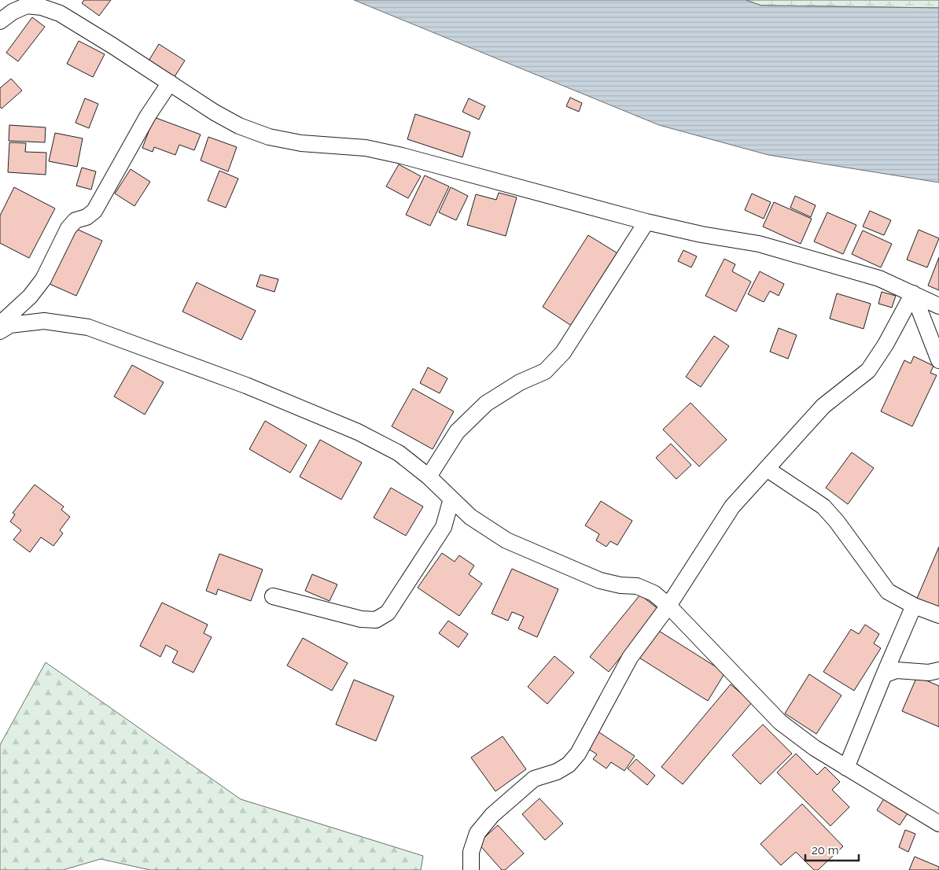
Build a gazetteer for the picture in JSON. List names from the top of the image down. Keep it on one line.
{"scale_bar":"20 m"}
